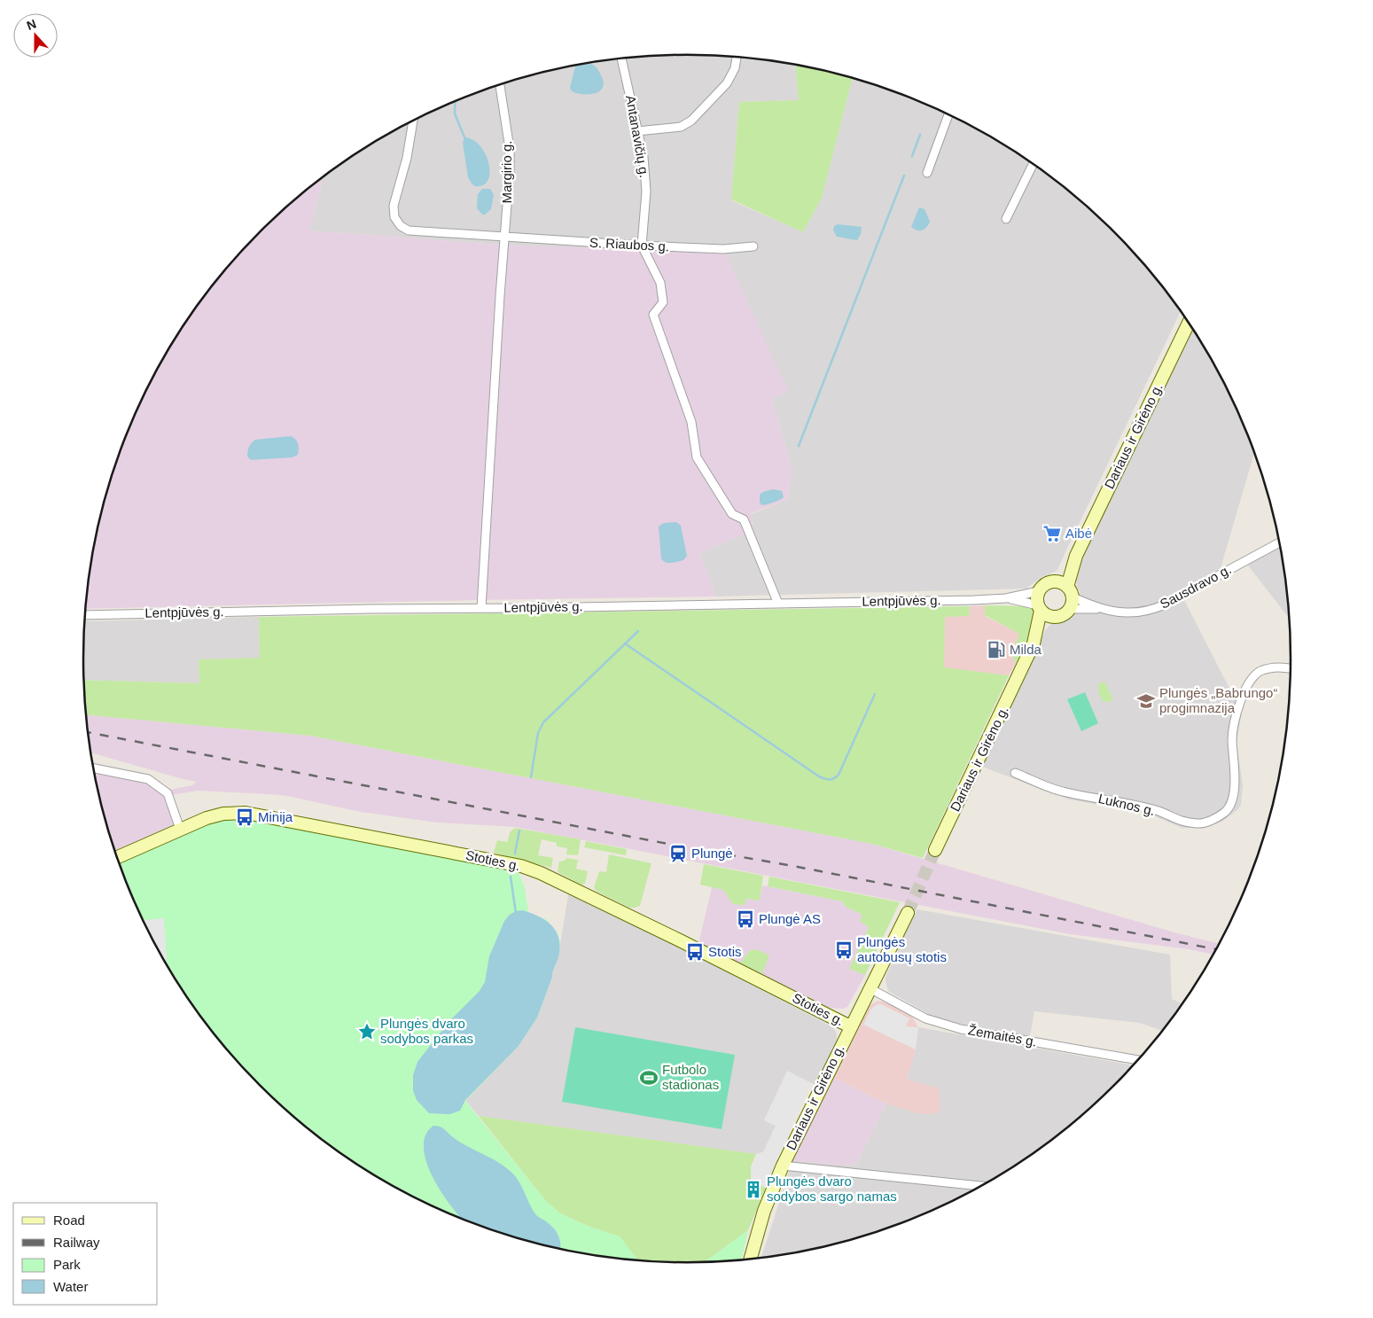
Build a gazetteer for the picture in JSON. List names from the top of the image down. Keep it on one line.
{"streets":{"main road":["Dariaus ir Girėno g.","Stoties g."],"street":["Antanavičių g.","Margirio g.","S. Riaubos g.","Sausdravo g.","Lentpjūvės g.","Luknos g.","Žemaitės g."]},"crossings":[["Antanavičių g.","S. Riaubos g."],["Margirio g.","S. Riaubos g."],["Margirio g.","Lentpjūvės g."],["Dariaus ir Girėno g.","Sausdravo g."],["Dariaus ir Girėno g.","Lentpjūvės g."],["Dariaus ir Girėno g.","Stoties g."],["Dariaus ir Girėno g.","Žemaitės g."],["Sausdravo g.","Lentpjūvės g."]],"places":{"supermarket":["Aibė"],"fuel station":["Milda"],"school or university":["Plungės „Babrungo“ progimnazija"],"bus stop":["Minija","Plungė AS","Plungės autobusų stotis","Stotis"],"station":["Plungė"],"place":["Plungės dvaro sodybos parkas"],"sports":["Futbolo stadionas"],"building":["Plungės dvaro sodybos sargo namas"]},"legend":["Road","Railway","Park","Water"],"north":"top"}
